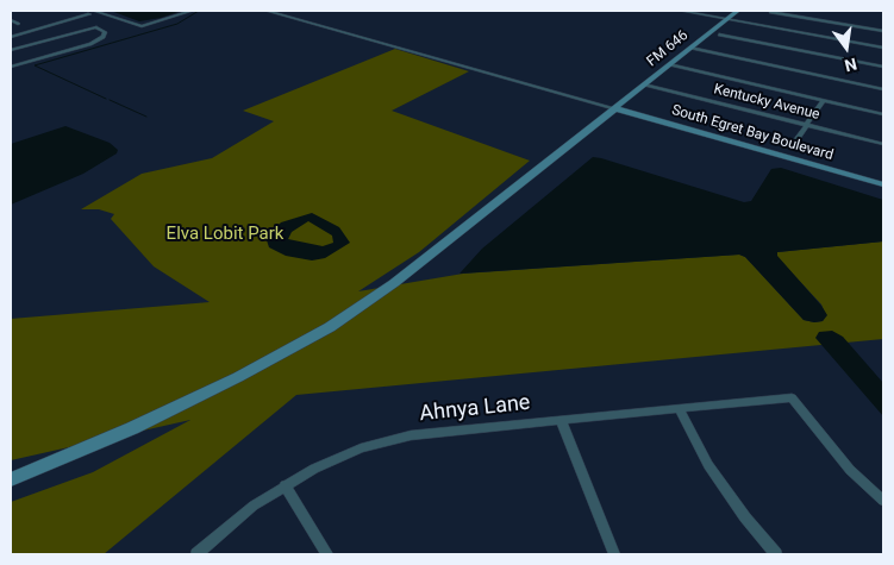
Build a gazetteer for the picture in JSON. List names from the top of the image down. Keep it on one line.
{"streets":{"main road":["FM 646","South Egret Bay Boulevard"],"street":["Kentucky Avenue","Ahnya Lane"]},"crossings":[["FM 646","Kentucky Avenue"],["FM 646","South Egret Bay Boulevard"]],"parks":["Elva Lobit Park"],"north":"bottom"}
